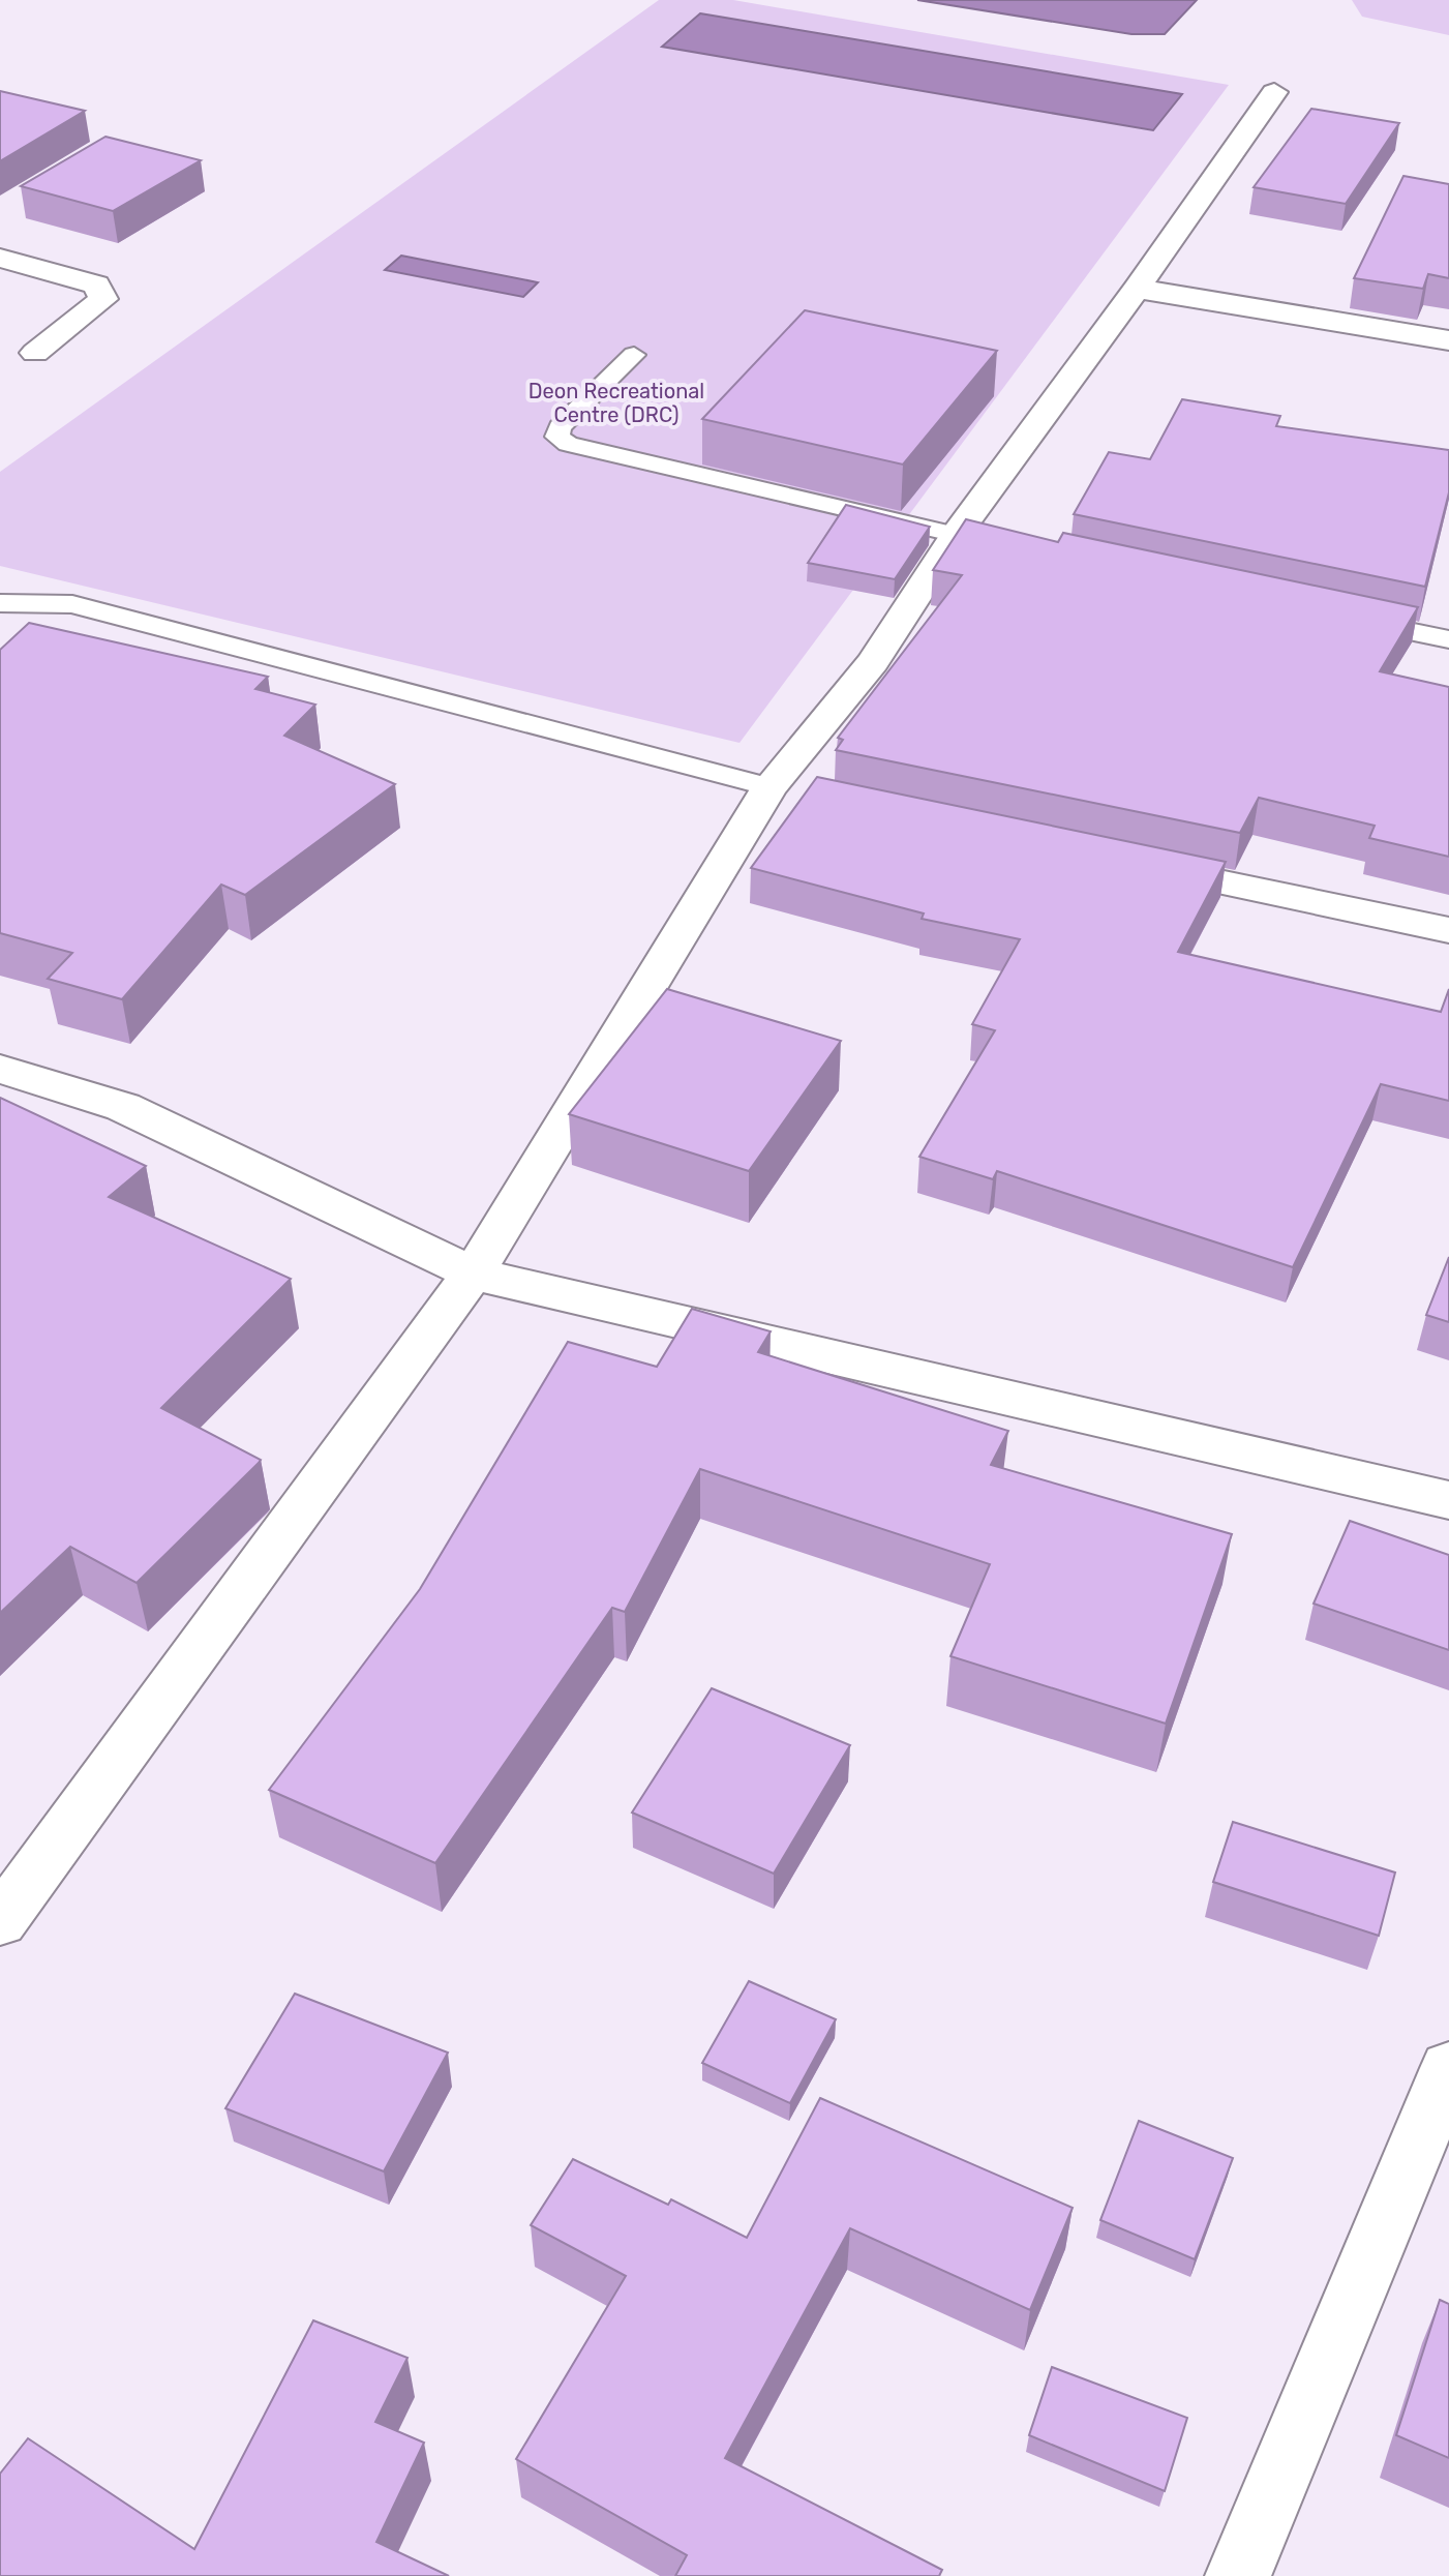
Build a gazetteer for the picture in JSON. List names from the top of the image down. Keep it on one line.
{"parks":["Deon Recreational Centre (DRC)"]}
